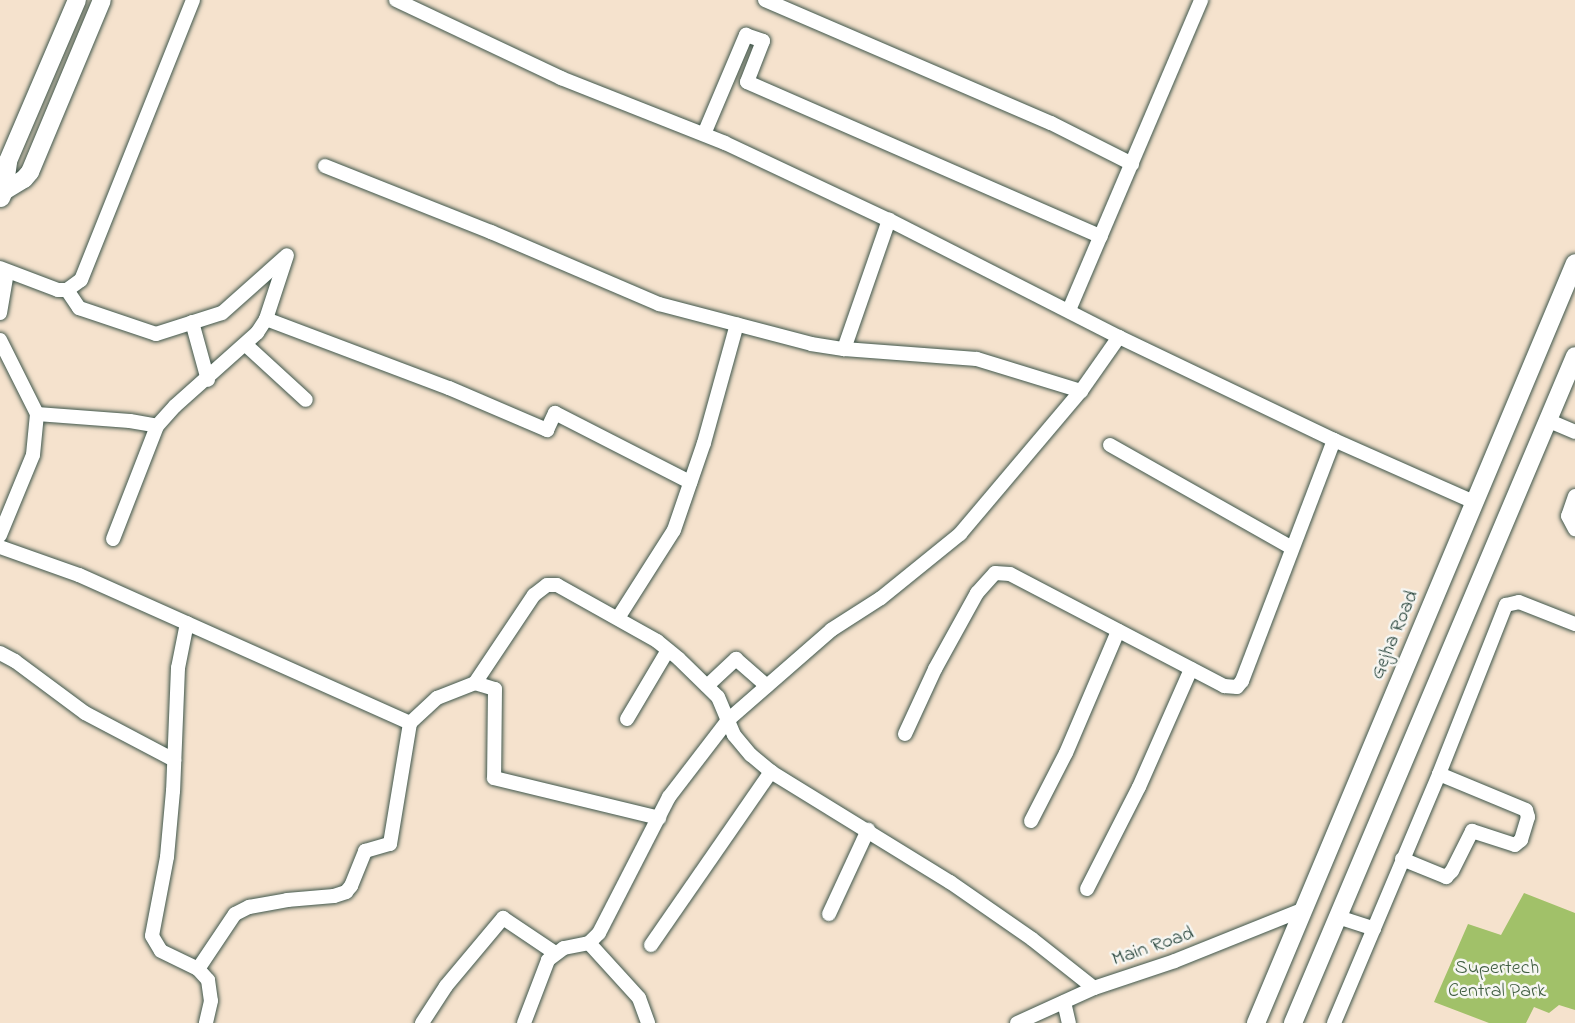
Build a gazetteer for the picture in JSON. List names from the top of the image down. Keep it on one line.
{"streets":{"street":["Gejha Road","Main Road"]},"crossings":[["Gejha Road","Main Road"]],"parks":["Supertech Central Park"]}
